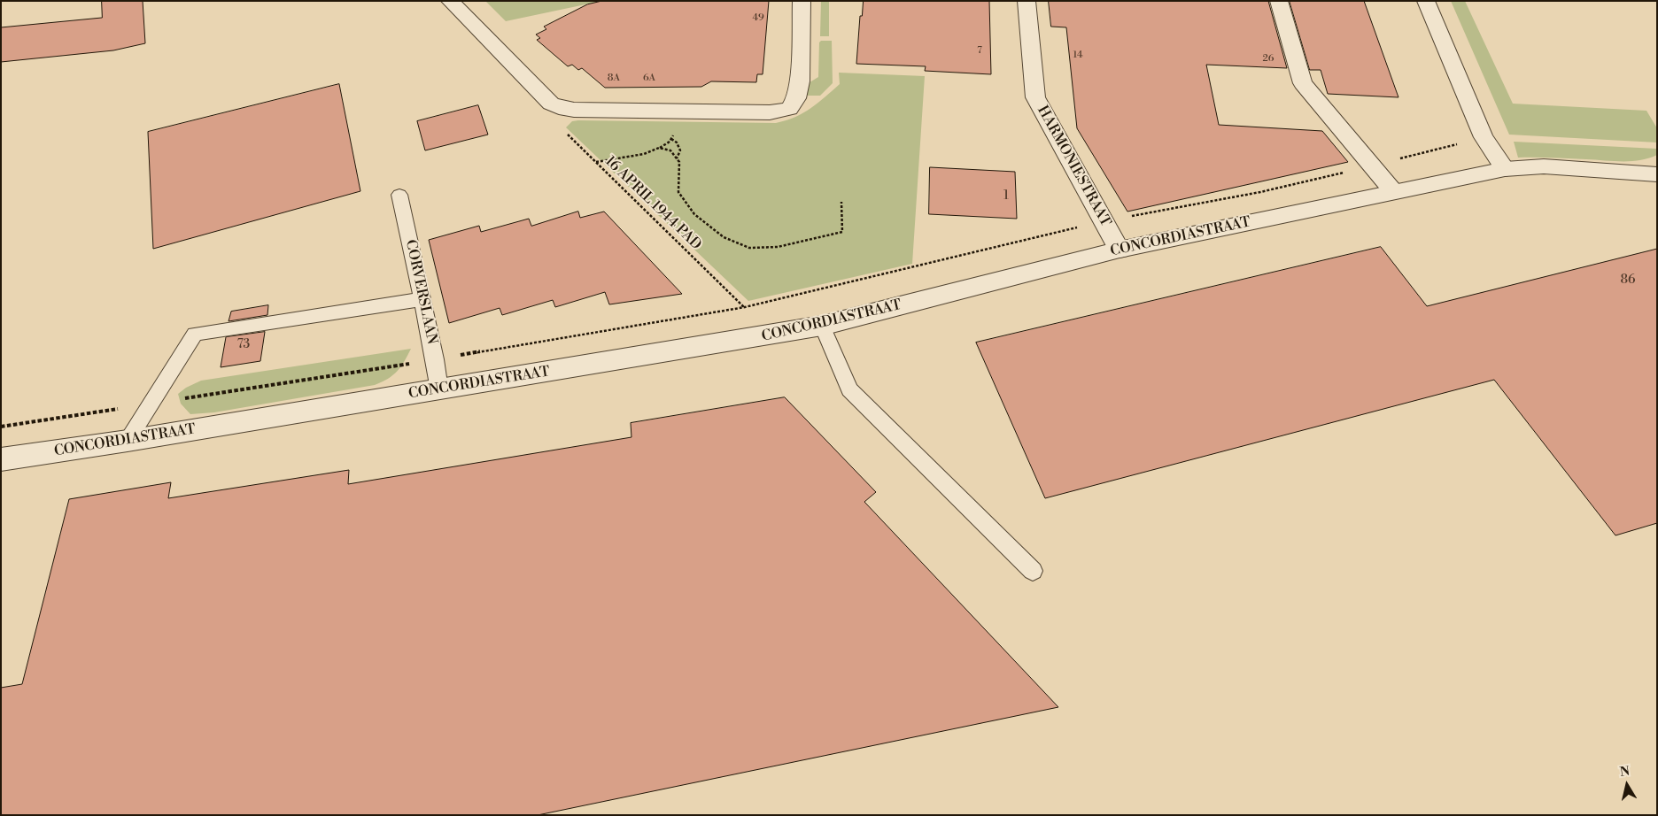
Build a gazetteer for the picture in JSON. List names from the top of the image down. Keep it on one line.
{"streets":{"street":["HARMONIESTRAAT","CONCORDIASTRAAT"],"lane":["CORVERSLAAN"],"path":["16 APRIL 1944 PAD"]},"crossings":[["HARMONIESTRAAT","CONCORDIASTRAAT"],["CONCORDIASTRAAT","CORVERSLAAN"]],"house_numbers":["49","7","14","26","8A","6A","1","86","73"],"north":"top"}
